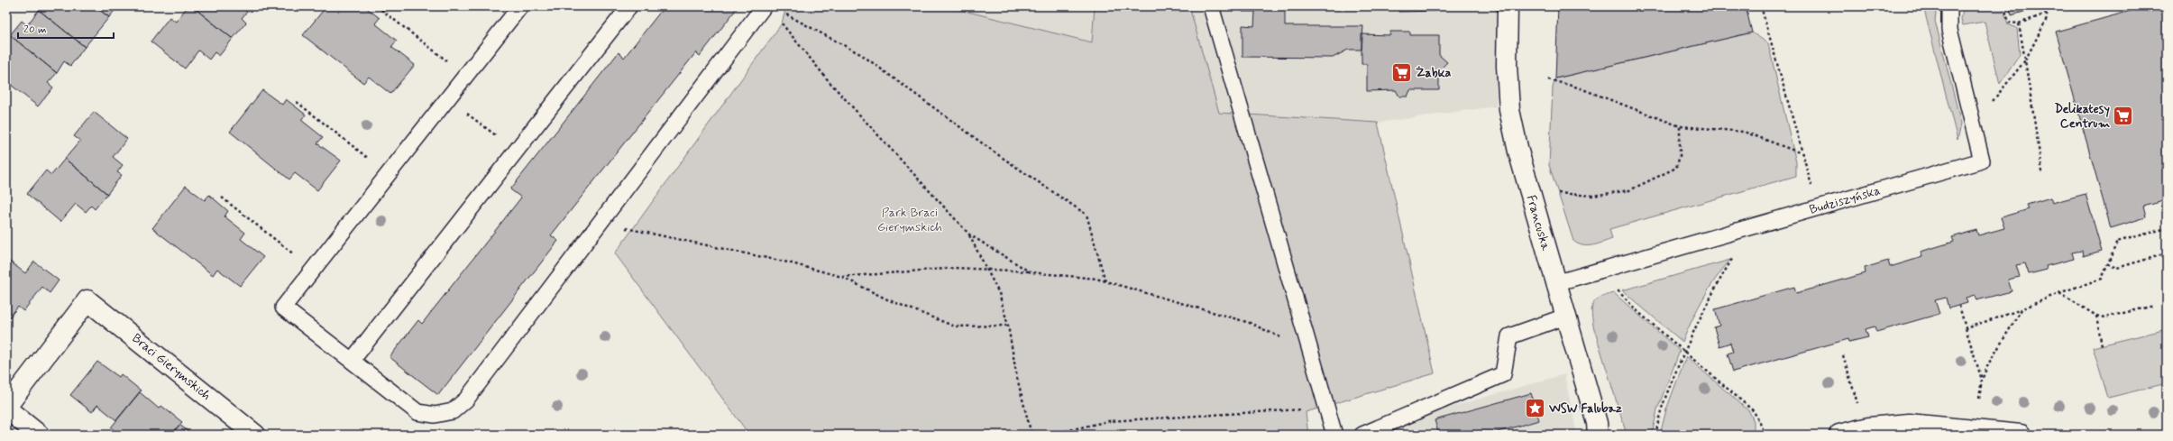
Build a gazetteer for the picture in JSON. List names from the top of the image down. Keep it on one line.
{"streets":{"street":["Francuska","Braci Gierymskich"],"lane":["Budziszyńska"]},"crossings":[["Budziszyńska","Francuska"]],"parks":["Park Braci Gierymskich"],"places":{"supermarket":["Żabka","Delikatesy Centrum"],"place":["WSW Falubaz"]},"scale_bar":"20 m"}
